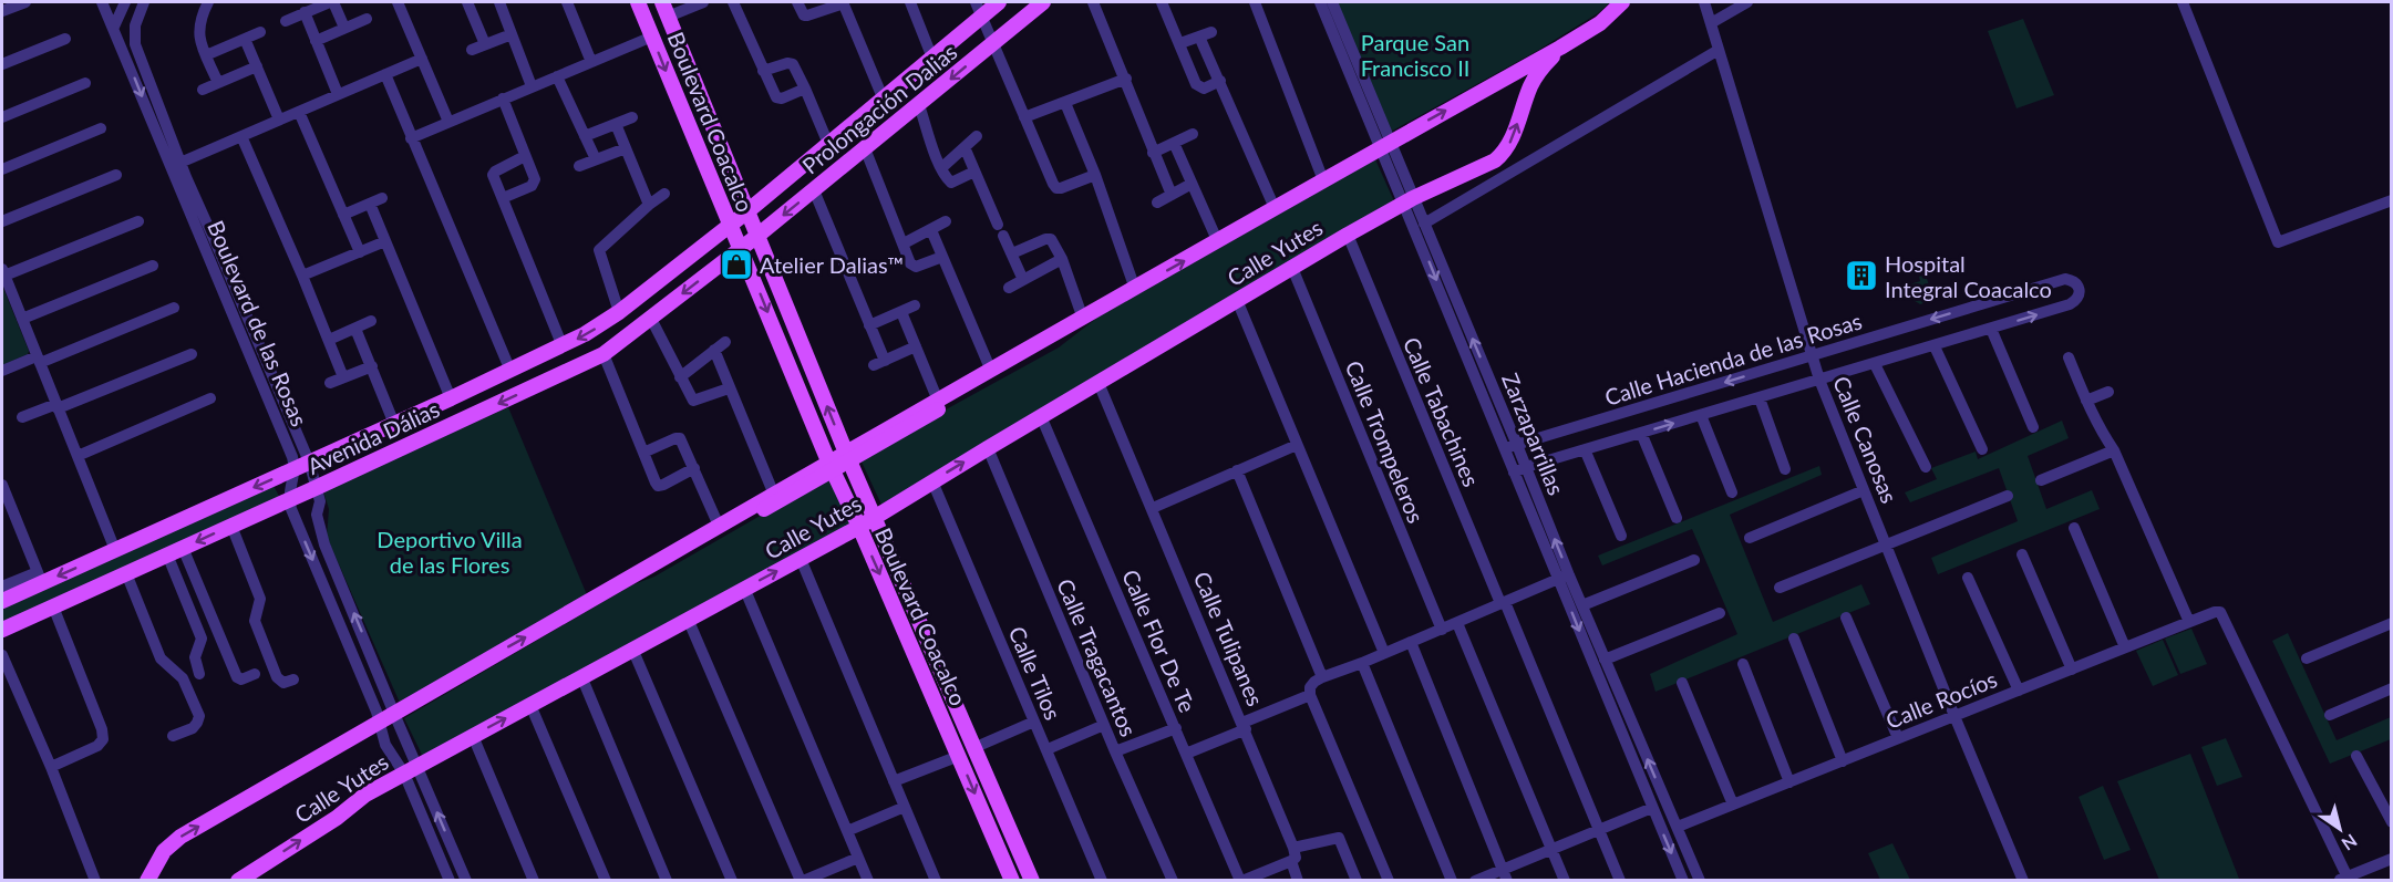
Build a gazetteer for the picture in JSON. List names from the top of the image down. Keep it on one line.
{"streets":{"main road":["Prolongación Dalias","Boulevard Coacalco","Calle Yutes","Avenida Dálias"],"street":["Boulevard de las Rosas","Calle Hacienda de las Rosas","Calle Tabachines","Zarzaparrillas","Calle Canosas","Calle Trompeleros","Calle Tulipanes","Calle Flor De Te","Calle Tragacantos","Calle Tilos","Calle Rocíos"]},"crossings":[["Prolongación Dalias","Boulevard Coacalco"],["Prolongación Dalias","Avenida Dálias"],["Boulevard Coacalco","Calle Yutes"],["Boulevard Coacalco","Avenida Dálias"],["Calle Yutes","Boulevard de las Rosas"],["Calle Yutes","Calle Tabachines"],["Calle Yutes","Zarzaparrillas"],["Calle Yutes","Calle Trompeleros"],["Calle Yutes","Calle Tulipanes"],["Calle Yutes","Calle Flor De Te"],["Calle Yutes","Calle Tragacantos"],["Calle Yutes","Calle Tilos"],["Boulevard de las Rosas","Avenida Dálias"],["Calle Hacienda de las Rosas","Zarzaparrillas"],["Calle Hacienda de las Rosas","Calle Canosas"],["Zarzaparrillas","Calle Rocíos"],["Calle Canosas","Calle Rocíos"]],"parks":["Parque San Francisco II","Deportivo Villa de las Flores"],"places":{"shop":["Atelier Dalias™"],"building":["Hospital Integral Coacalco"]},"north":"bottom right"}
